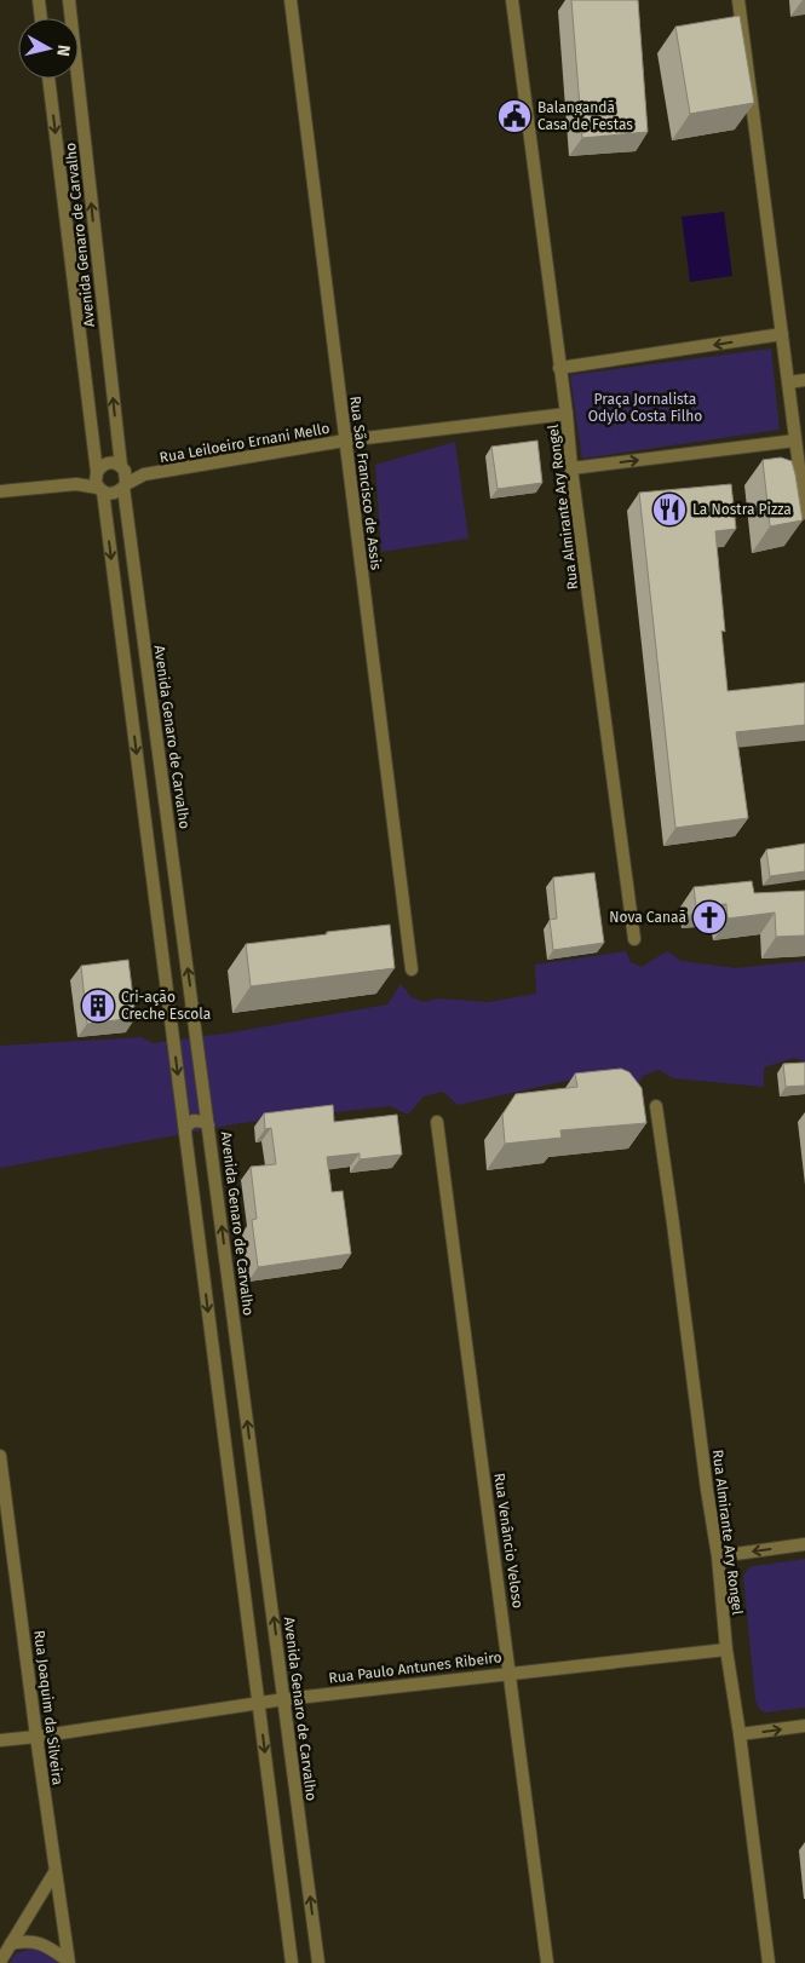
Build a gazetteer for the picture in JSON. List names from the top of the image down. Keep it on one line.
{"streets":{"street":["Avenida Genaro de Carvalho","Rua Leiloeiro Ernani Mello","Rua São Francisco de Assis","Rua Almirante Ary Rongel","Rua Venâncio Veloso","Rua Paulo Antunes Ribeiro","Rua Joaquim da Silveira"]},"crossings":[["Avenida Genaro de Carvalho","Rua Paulo Antunes Ribeiro"],["Rua Leiloeiro Ernani Mello","Rua São Francisco de Assis"],["Rua Leiloeiro Ernani Mello","Rua Almirante Ary Rongel"],["Rua Almirante Ary Rongel","Rua Paulo Antunes Ribeiro"],["Rua Venâncio Veloso","Rua Paulo Antunes Ribeiro"],["Rua Paulo Antunes Ribeiro","Rua Joaquim da Silveira"]],"parks":["Praça Jornalista Odylo Costa Filho"],"places":{"public building":["Balangandã Casa de Festas"],"restaurant":["La Nostra Pizza"],"church":["Nova Canaã"],"building":["Cri-ação Creche Escola"]},"north":"right"}
